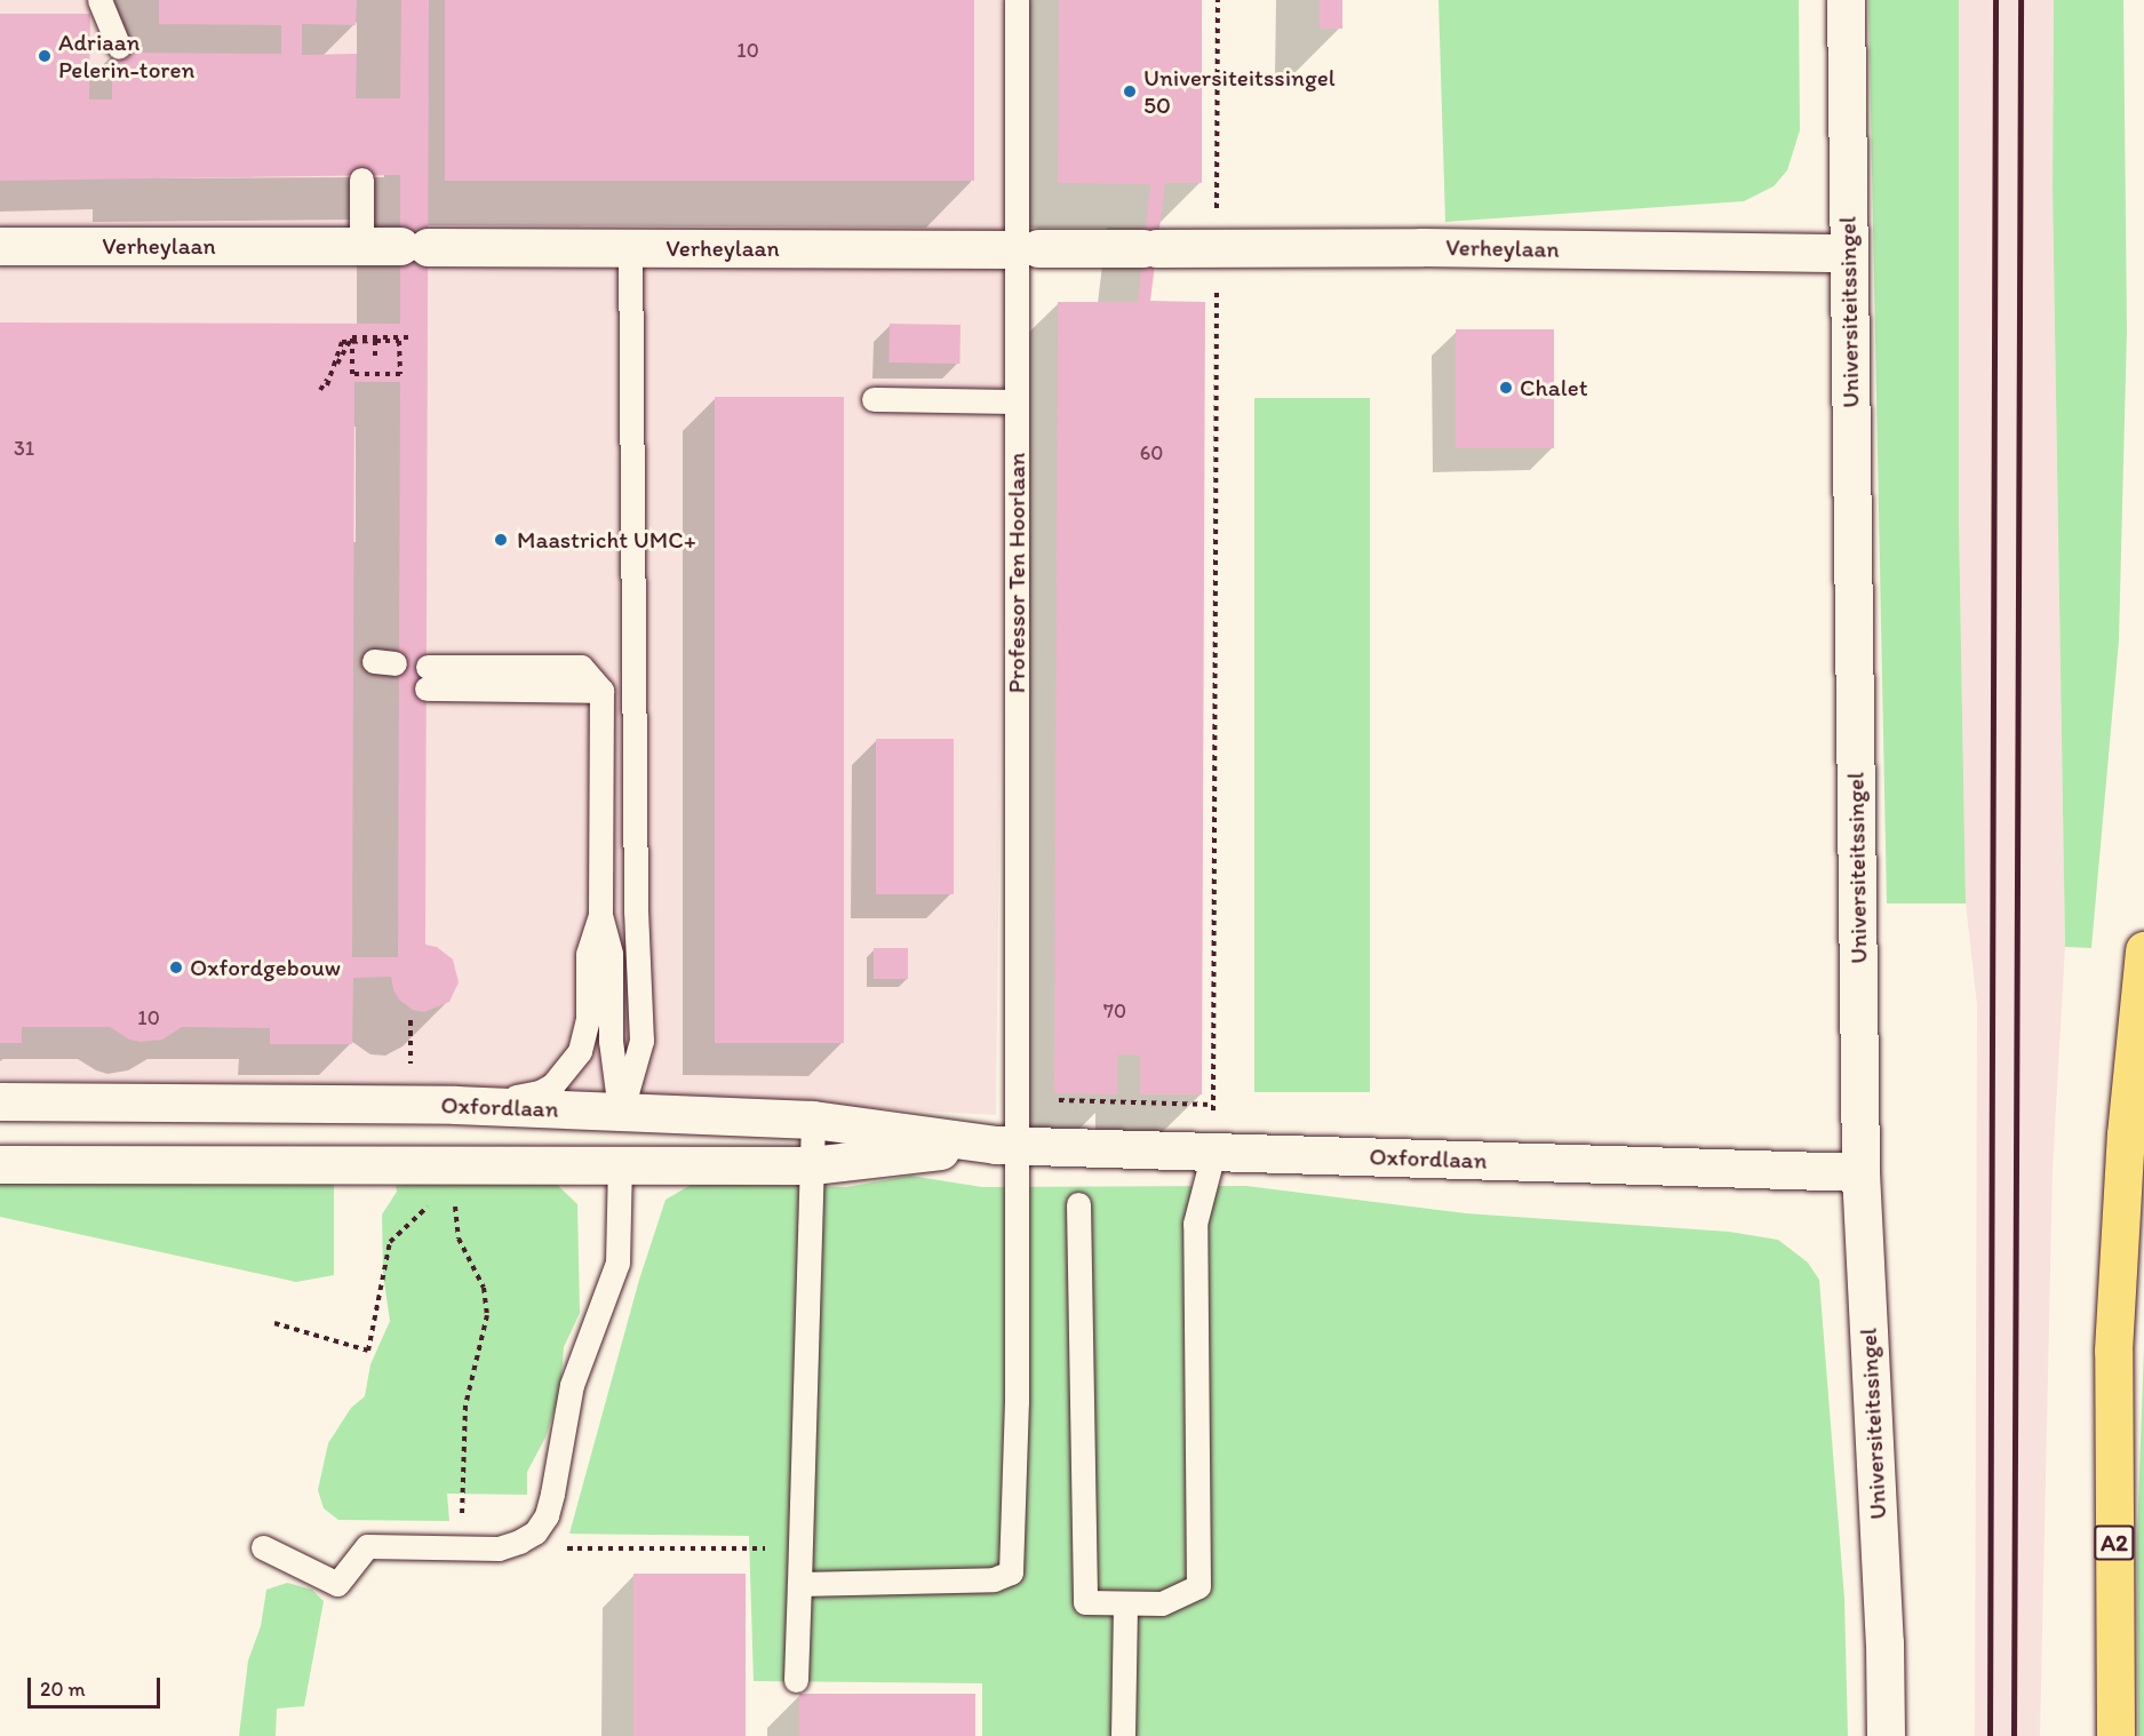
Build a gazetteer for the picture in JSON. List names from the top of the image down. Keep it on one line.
{"streets":{"highway":["A2"],"street":["Verheylaan","Universiteitssingel","Oxfordlaan"],"lane":["Professor Ten Hoorlaan"]},"crossings":[["Verheylaan","Universiteitssingel"],["Verheylaan","Professor Ten Hoorlaan"],["Universiteitssingel","Oxfordlaan"],["Professor Ten Hoorlaan","Oxfordlaan"]],"places":["Adriaan Pelerin-toren","Universiteitssingel 50","Chalet","Maastricht UMC+","Oxfordgebouw"],"house_numbers":["10","31","60","70","10"],"scale_bar":"20 m"}
